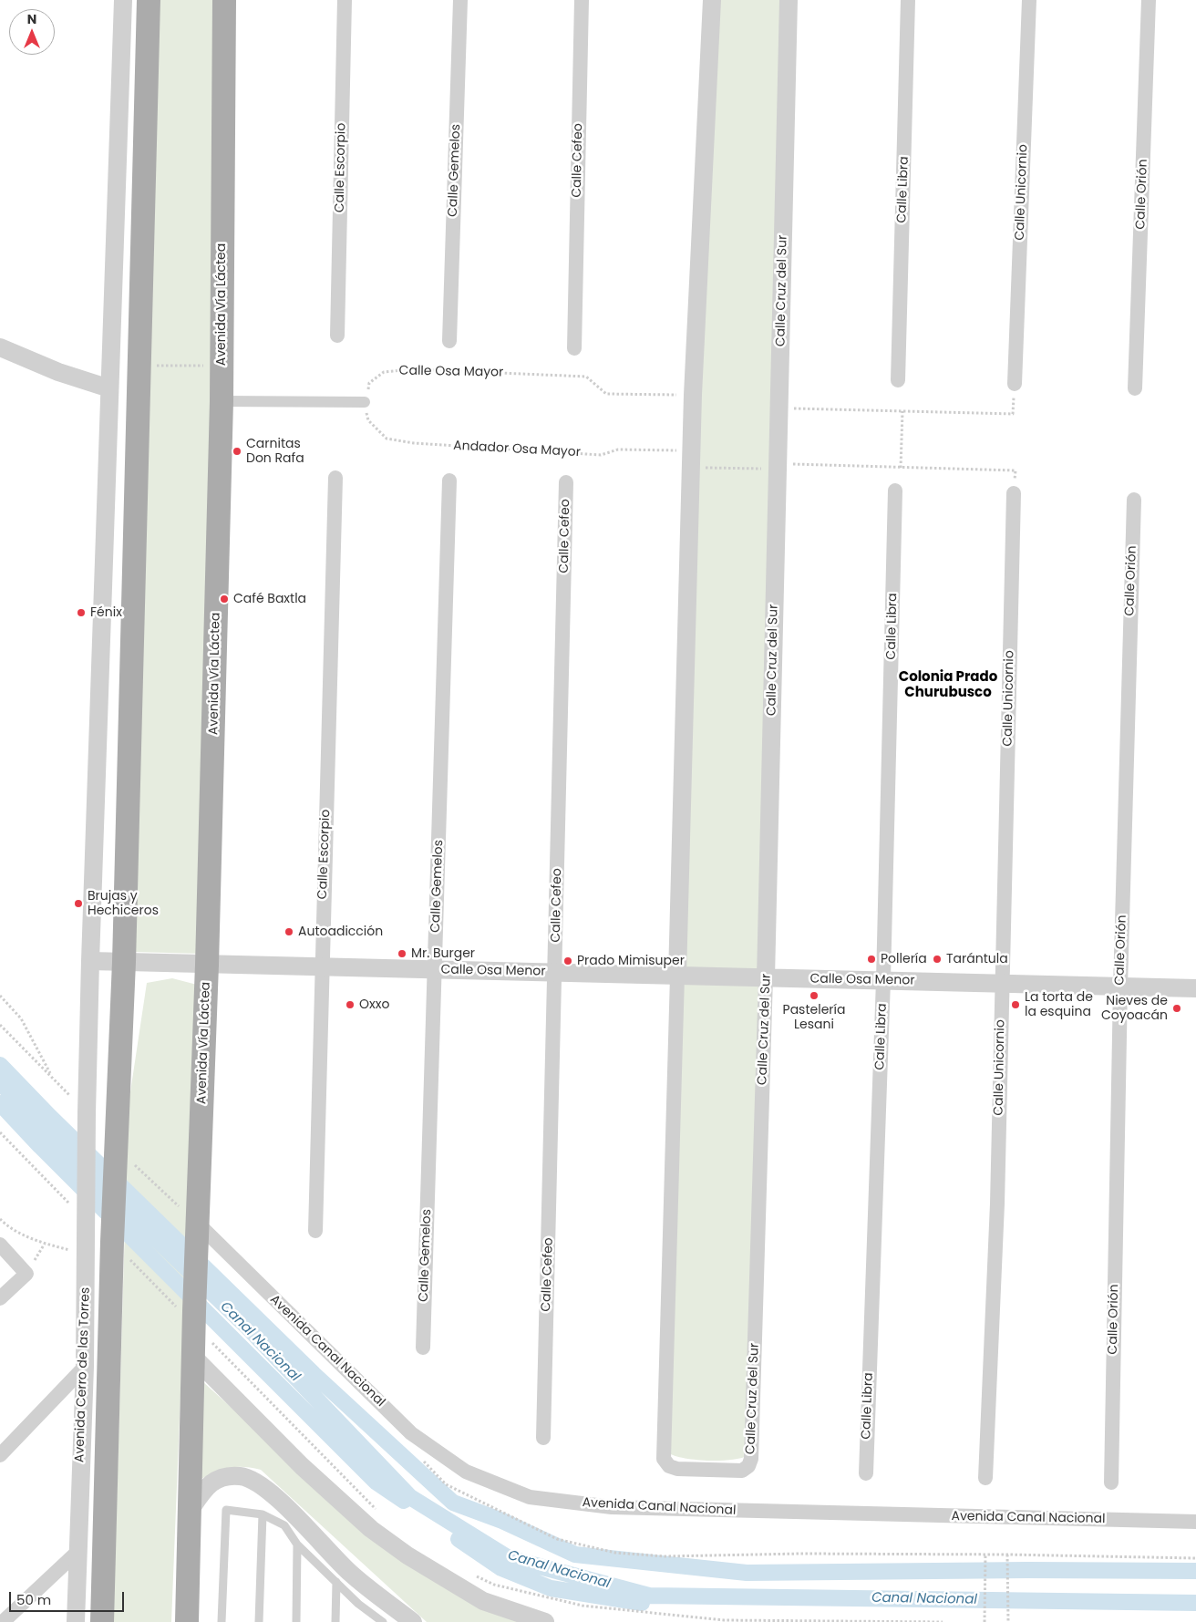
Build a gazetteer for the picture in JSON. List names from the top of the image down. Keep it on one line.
{"streets":{"main road":["Avenida Vía Láctea","Avenida Cerro de las Torres"],"street":["Calle Cefeo","Calle Escorpio","Calle Gemelos","Calle Libra","Calle Unicornio","Calle Orión","Calle Cruz del Sur","Calle Osa Menor","Avenida Canal Nacional"],"path":["Calle Osa Mayor","Andador Osa Mayor"]},"crossings":[["Calle Cefeo","Calle Osa Menor"],["Calle Escorpio","Calle Osa Menor"],["Calle Gemelos","Calle Osa Menor"],["Calle Libra","Calle Osa Menor"],["Calle Unicornio","Andador Osa Mayor"],["Calle Unicornio","Calle Osa Menor"],["Calle Orión","Calle Osa Menor"],["Calle Cruz del Sur","Calle Osa Mayor"],["Calle Cruz del Sur","Andador Osa Mayor"],["Calle Cruz del Sur","Calle Osa Menor"],["Avenida Vía Láctea","Calle Osa Menor"],["Avenida Vía Láctea","Avenida Canal Nacional"],["Calle Osa Mayor","Andador Osa Mayor"],["Calle Osa Menor","Avenida Cerro de las Torres"]],"districts":["Colonia Prado Churubusco"],"water":["Canal Nacional"],"places":["Carnitas Don Rafa","Café Baxtla","Fénix","Brujas y Hechiceros","Autoadicción","Mr. Burger","Pollería","Tarántula","Prado Mimisuper","Pastelería Lesani","Oxxo","La torta de la esquina","Nieves de Coyoacán"],"scale_bar":"50 m","north":"top"}
